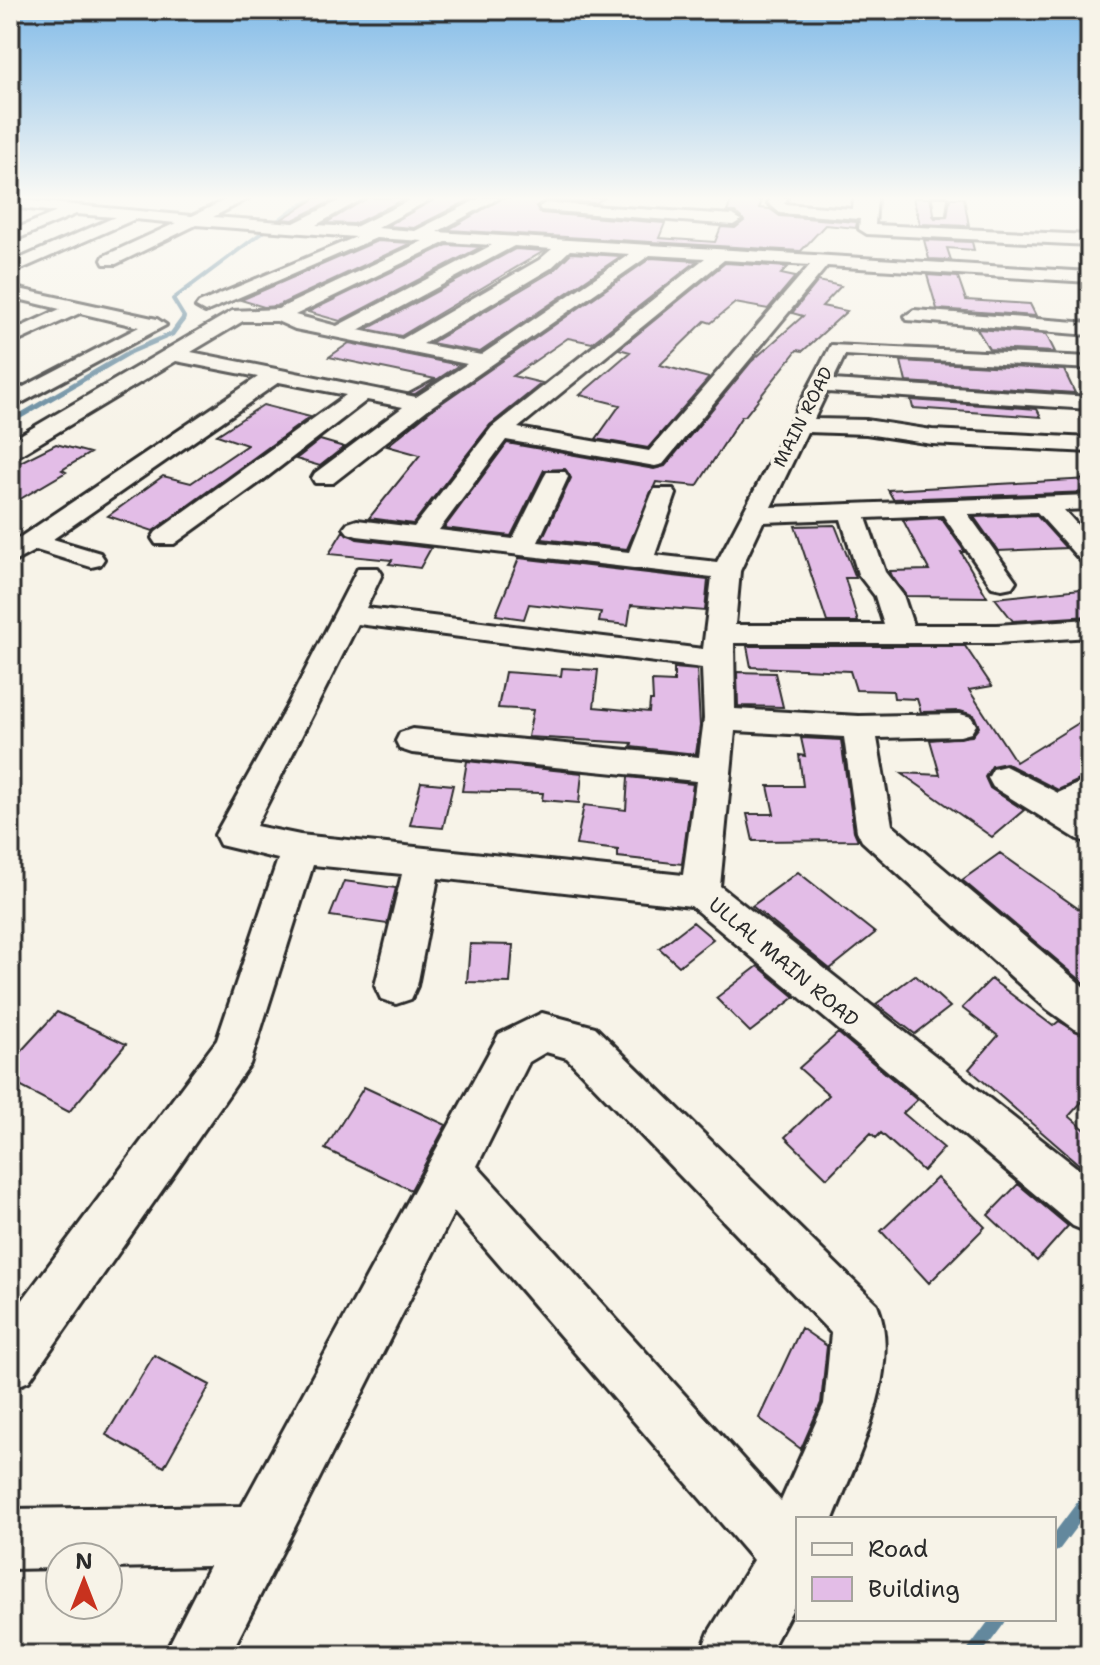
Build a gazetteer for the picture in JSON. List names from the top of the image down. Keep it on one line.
{"streets":{"street":["MAIN ROAD","ULLAL MAIN ROAD"]},"crossings":[["MAIN ROAD","ULLAL MAIN ROAD"]],"legend":["Road","Building"],"north":"top"}
